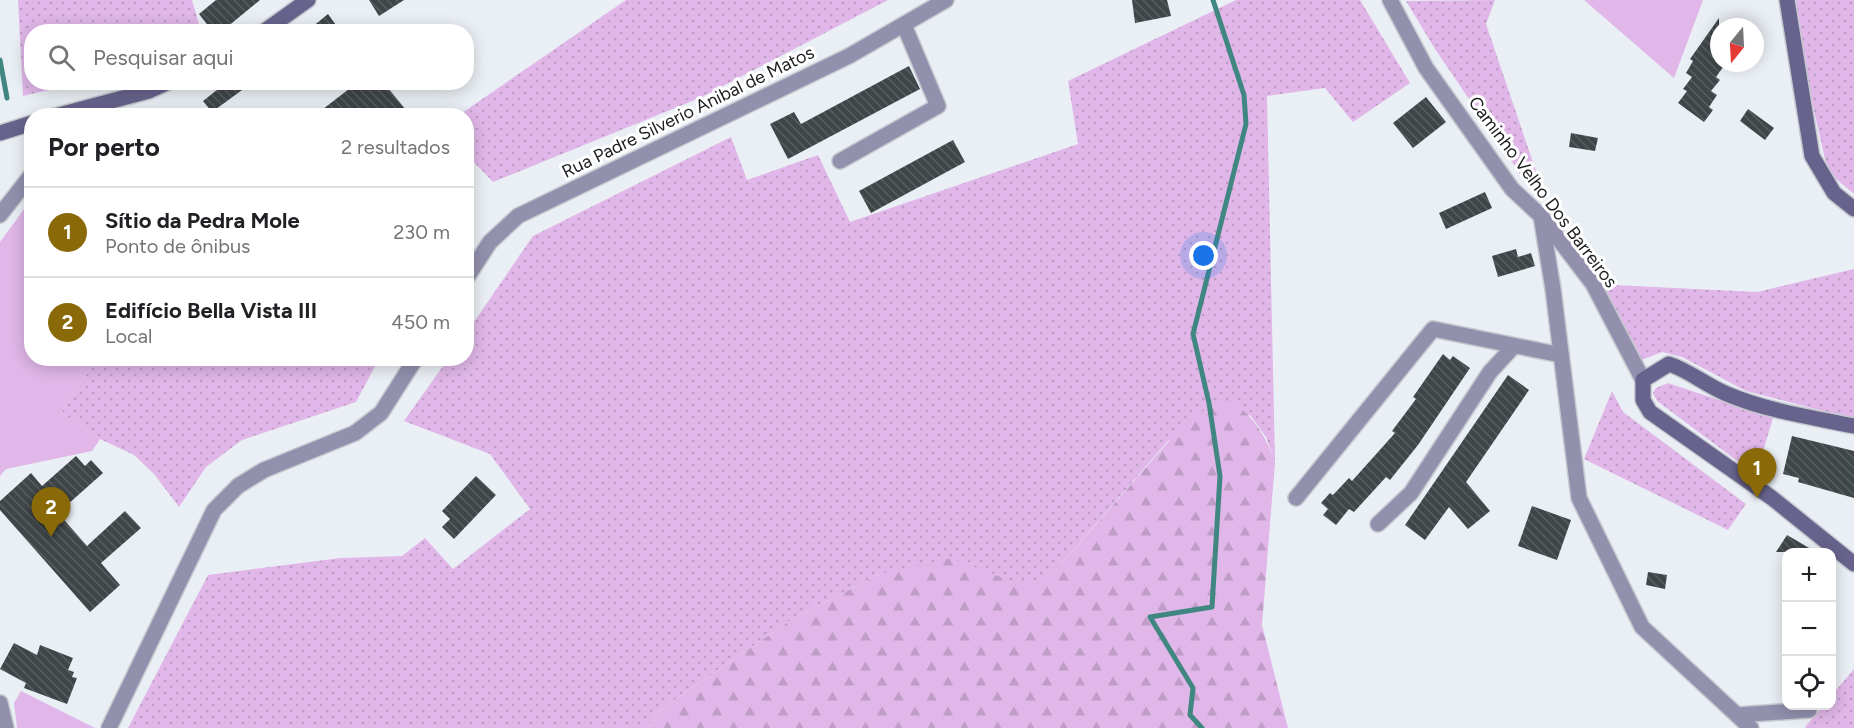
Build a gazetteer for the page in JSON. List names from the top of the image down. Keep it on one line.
{"streets":{"street":["Rua Padre Silverio Anibal de Matos","Caminho Velho Dos Barreiros"]},"north":"bottom","page":{"search":"Pesquisar aqui","heading":["Por perto","2 resultados"],"list":[{"mark":"1","name":"Sítio da Pedra Mole","note":"Ponto de ônibus","value":"230 m"},{"mark":"2","name":"Edifício Bella Vista III","note":"Local","value":"450 m"}],"pins":["1","2"],"map_buttons":["+","−"]}}
